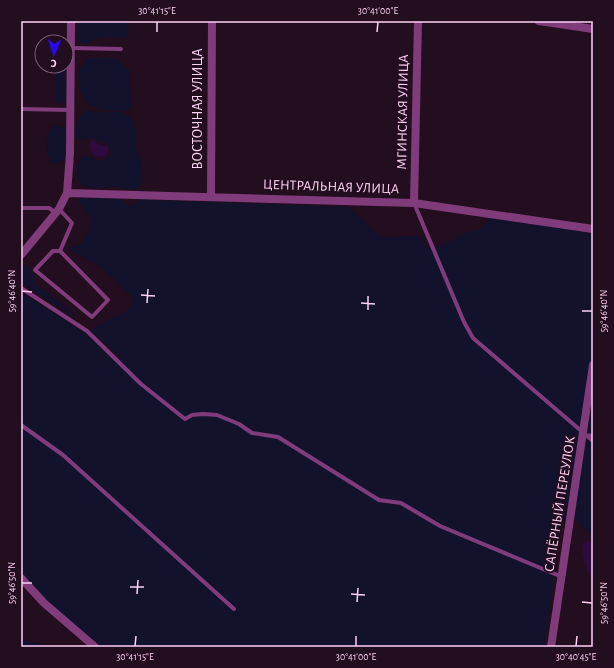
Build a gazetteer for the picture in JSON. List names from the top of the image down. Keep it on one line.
{"streets":{"street":["ВОСТОЧНАЯ УЛИЦА","МГИНСКАЯ УЛИЦА","ЦЕНТРАЛЬНАЯ УЛИЦА","САПЁРНЫЙ ПЕРЕУЛОК"]},"crossings":[["ВОСТОЧНАЯ УЛИЦА","ЦЕНТРАЛЬНАЯ УЛИЦА"],["МГИНСКАЯ УЛИЦА","ЦЕНТРАЛЬНАЯ УЛИЦА"]],"north":"bottom","coordinates":["30°41'15\"E","30°41'00\"E","59°46'40\"N","59°46'50\"N","30°40'45\"E"]}
